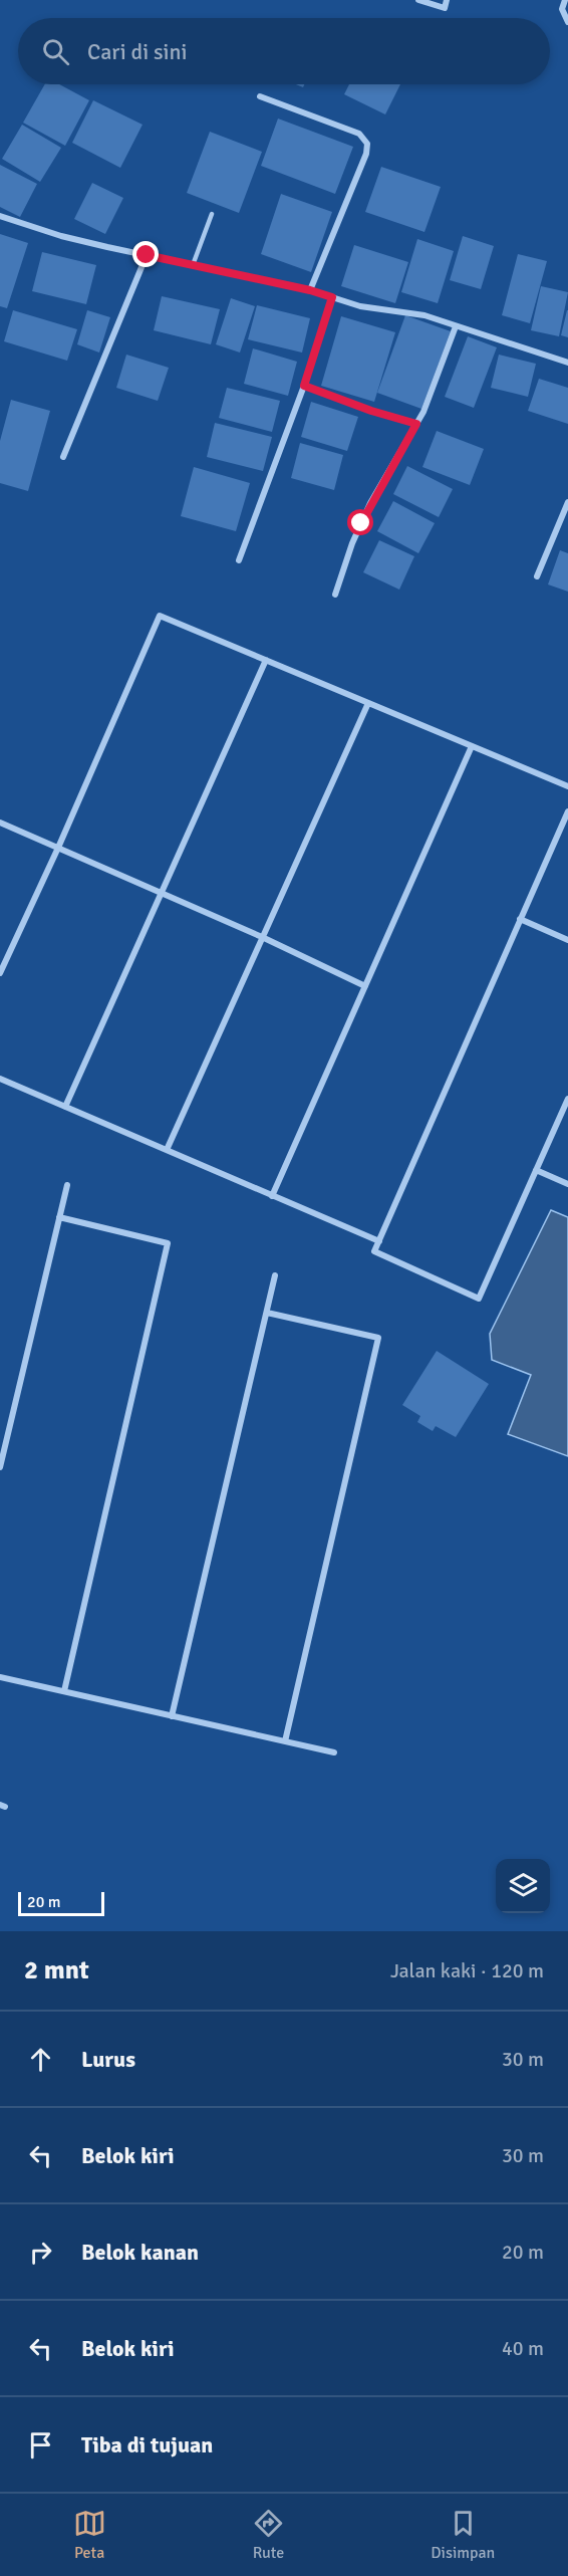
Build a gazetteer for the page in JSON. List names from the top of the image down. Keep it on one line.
{"scale_bar":"20 m","page":{"search":"Cari di sini","scale":"20 m","heading":["2 mnt","Jalan kaki · 120 m"],"list":[["Lurus","30 m"],["Belok kiri","30 m"],["Belok kanan","20 m"],["Belok kiri","40 m"],"Tiba di tujuan"],"nav":["Peta","Rute","Disimpan"]}}
